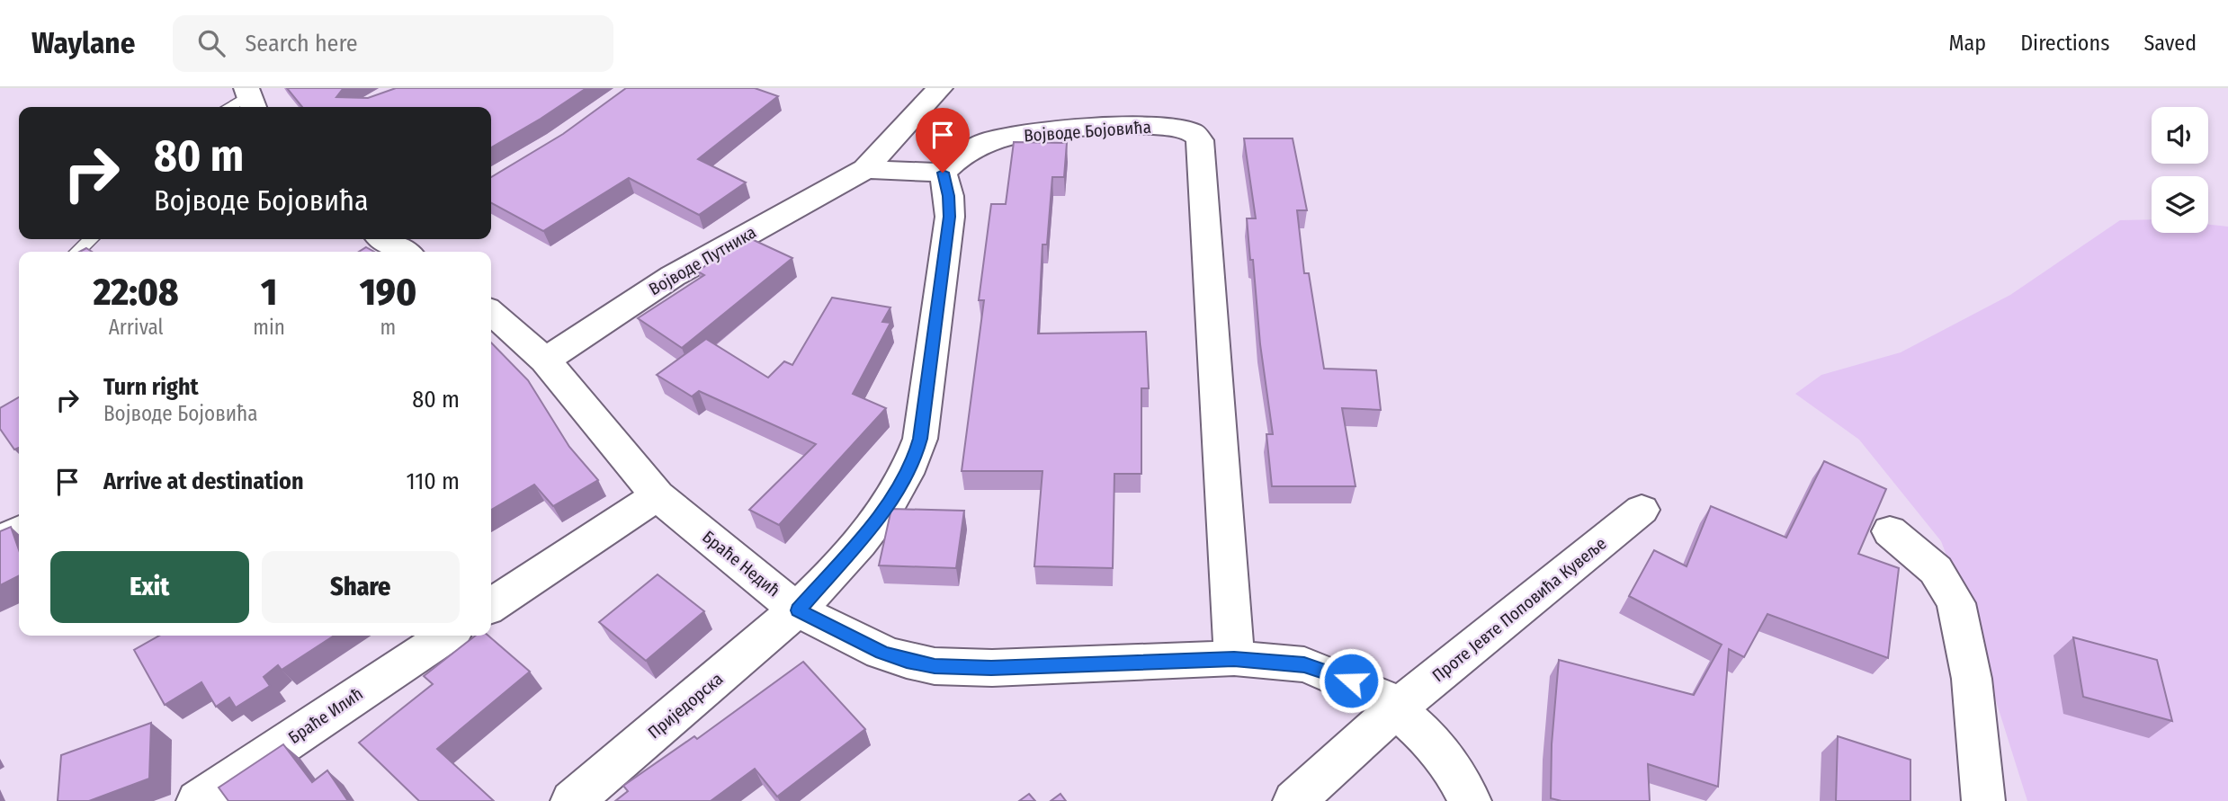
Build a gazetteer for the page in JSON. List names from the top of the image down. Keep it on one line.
{"streets":{"street":["Војводе Бојовића","Војводе Путника","Браће Недић","Проте Јевте Поповића Кувеље","Приједорска","Браће Илић"]},"crossings":[["Војводе Бојовића","Браће Недић"],["Војводе Путника","Браће Недић"],["Браће Недић","Проте Јевте Поповића Кувеље"],["Браће Недић","Приједорска"]],"page":{"header":"Waylane","search":"Search here","nav":["Map","Directions","Saved"],"turn":["80 m","Војводе Бојовића"],"eta":["22:08","Arrival","1","min","190","m"],"list":[{"name":"Turn right","note":"Војводе Бојовића","value":"80 m"},{"name":"Arrive at destination","value":"110 m"}],"buttons":["Exit","Share"]}}
